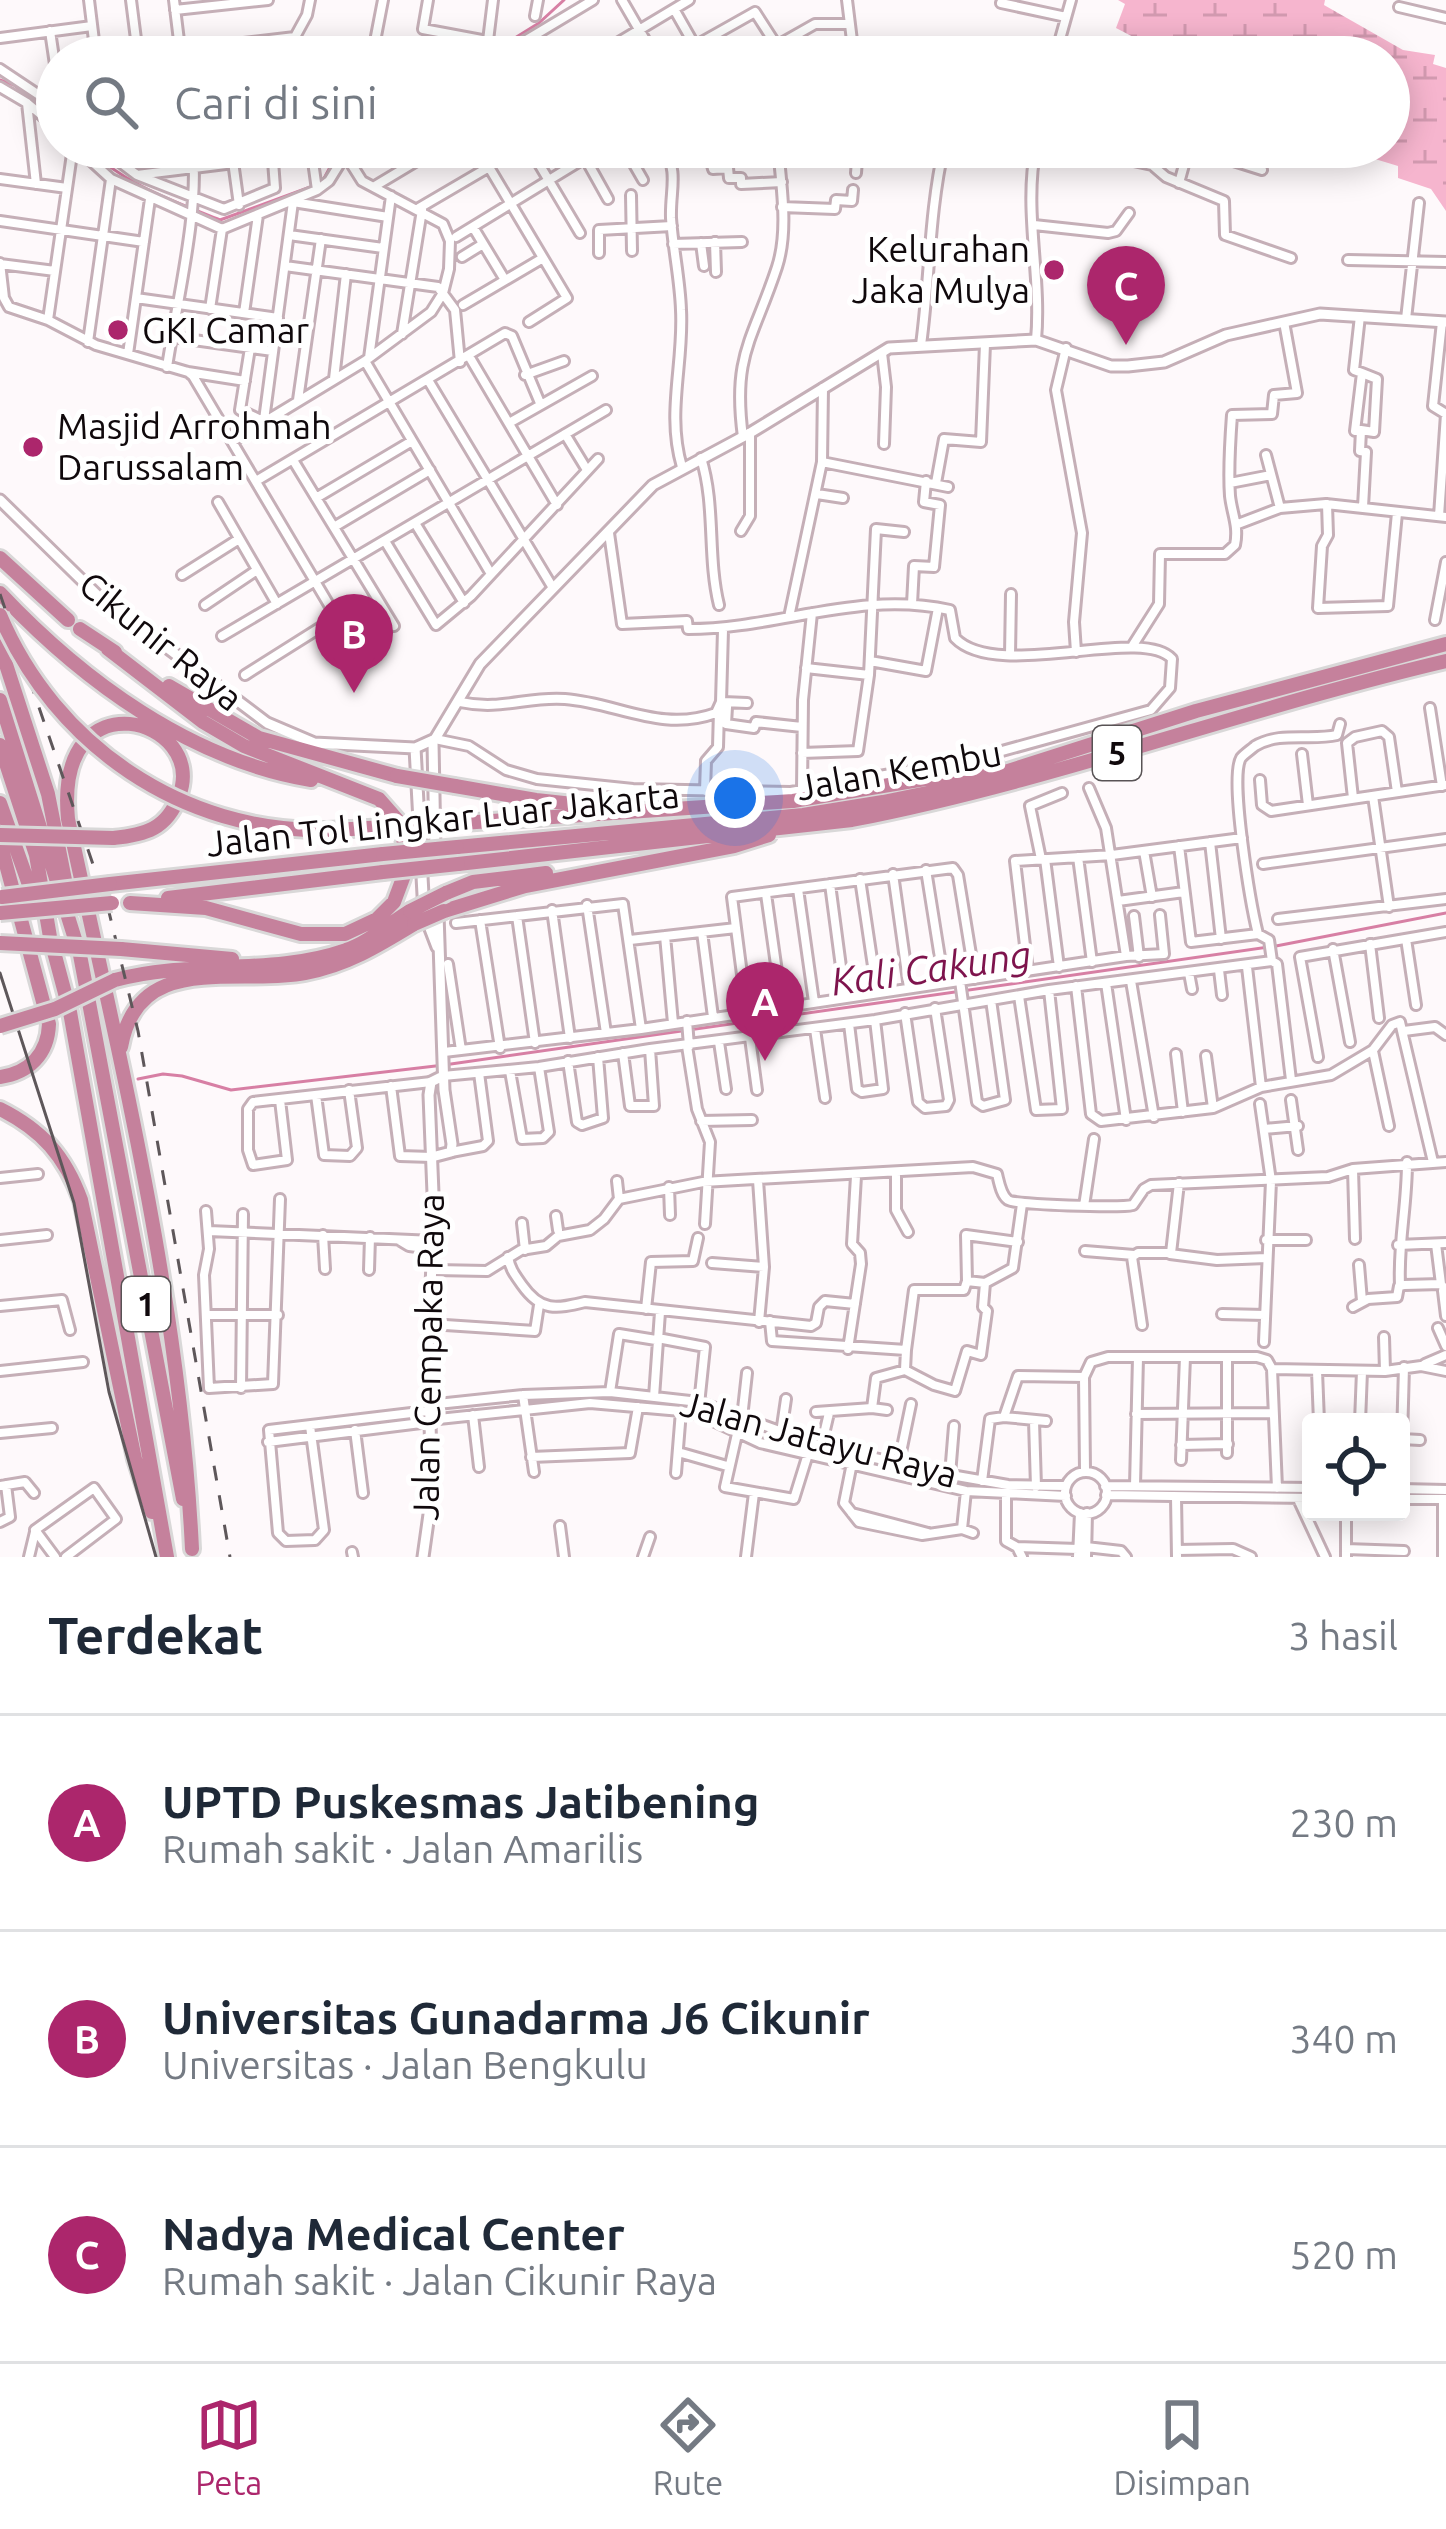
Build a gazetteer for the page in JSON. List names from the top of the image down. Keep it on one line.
{"streets":{"highway":["5","Jalan Tol Lingkar Luar Jakarta","1"],"street":["Cikunir Raya","Jalan Kembu","Jalan Cempaka Raya","Jalan Jatayu Raya"]},"crossings":[["Jalan Cempaka Raya","Jalan Jatayu Raya"]],"water":["Kali Cakung"],"places":["Kelurahan Jaka Mulya","GKI Camar","Masjid Arrohmah Darussalam"],"page":{"search":"Cari di sini","pins":["C","B","A"],"heading":["Terdekat","3 hasil"],"list":[{"mark":"A","name":"UPTD Puskesmas Jatibening","note":"Rumah sakit · Jalan Amarilis","value":"230 m"},{"mark":"B","name":"Universitas Gunadarma J6 Cikunir","note":"Universitas · Jalan Bengkulu","value":"340 m"},{"mark":"C","name":"Nadya Medical Center","note":"Rumah sakit · Jalan Cikunir Raya","value":"520 m"}],"nav":["Peta","Rute","Disimpan"]}}
